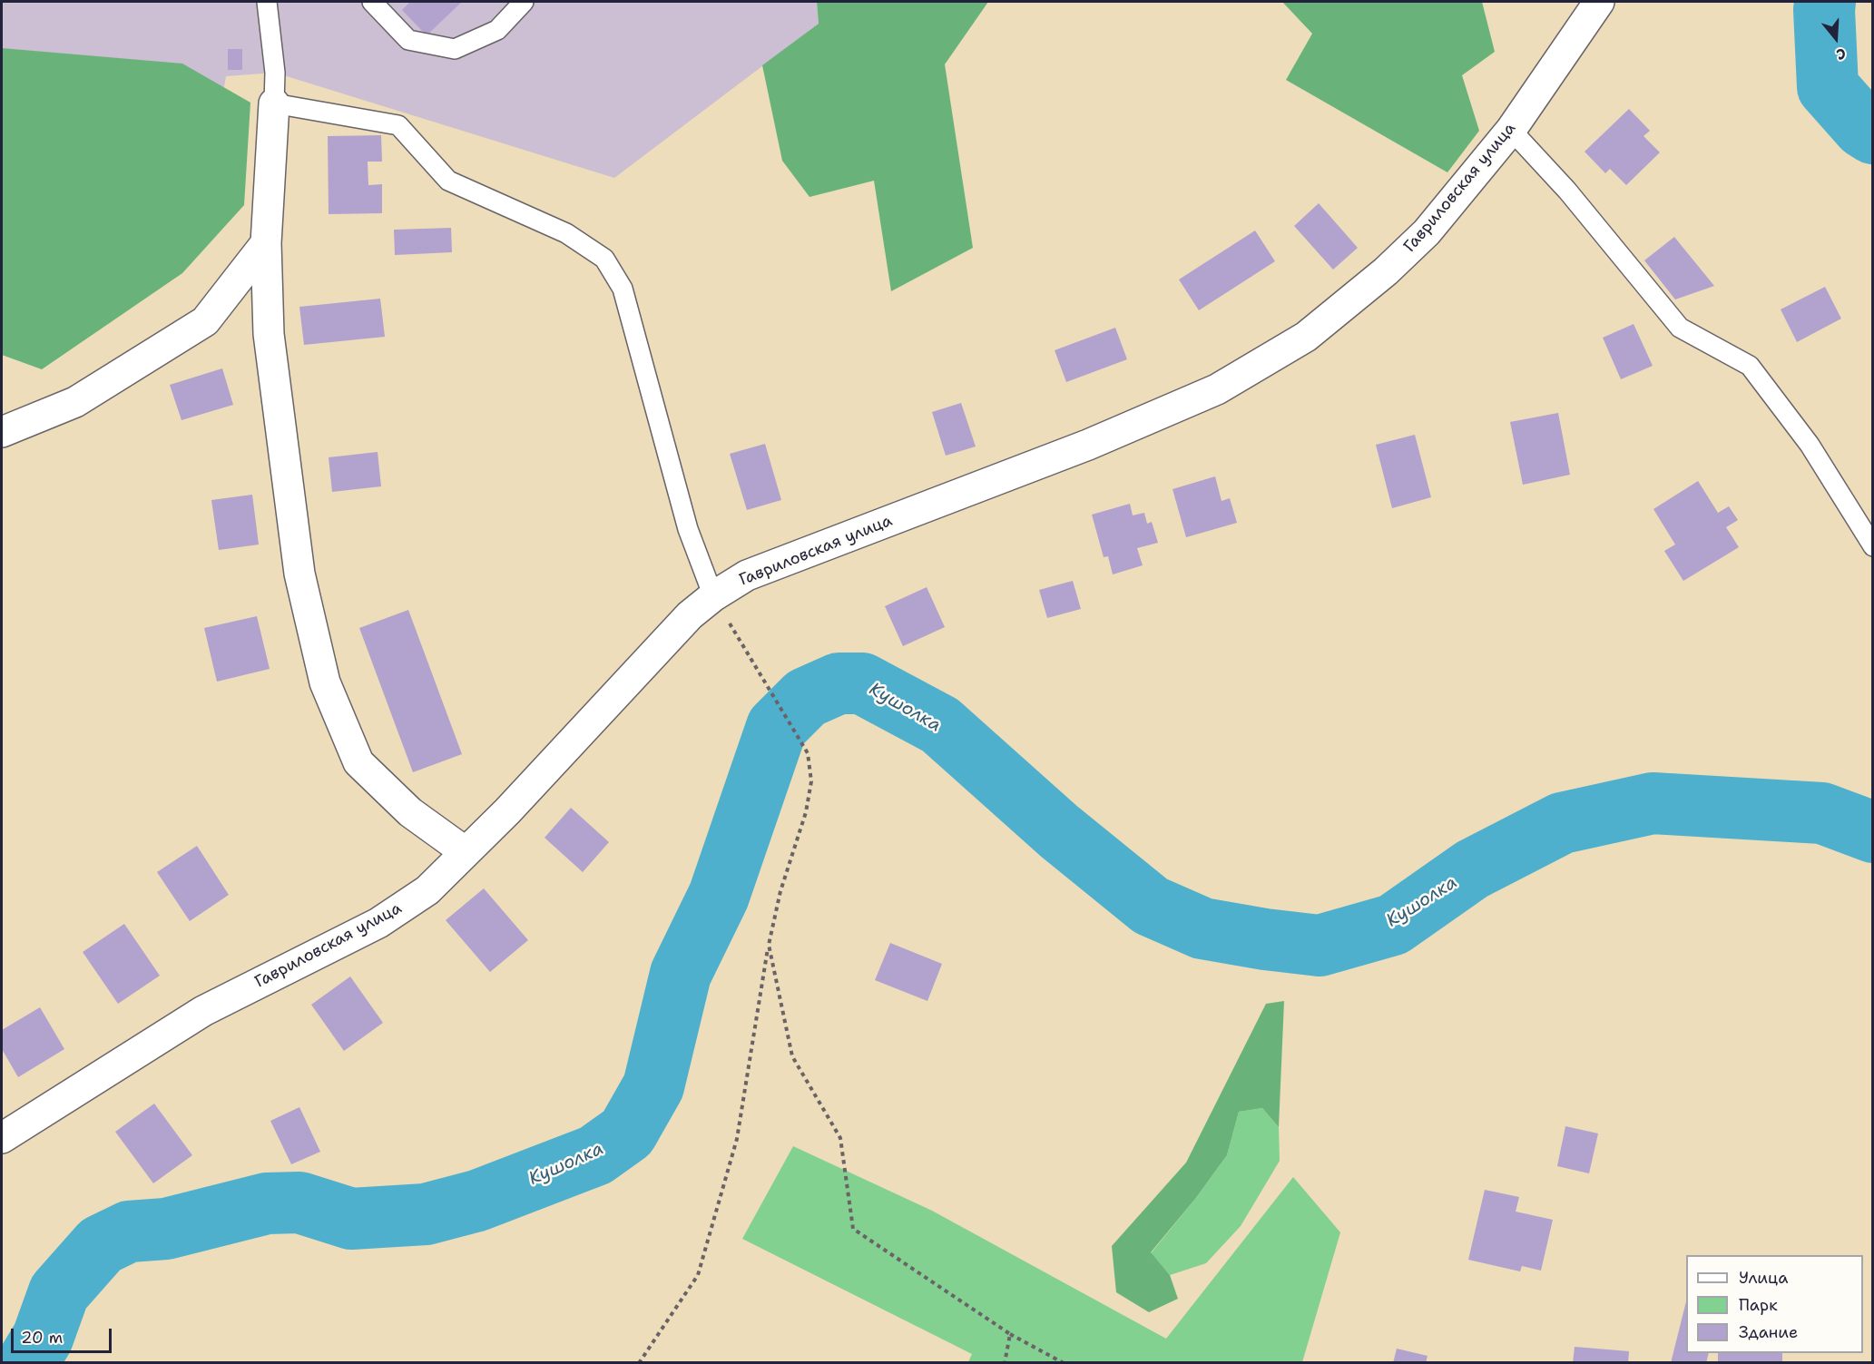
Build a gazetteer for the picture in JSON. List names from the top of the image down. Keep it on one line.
{"streets":{"street":["Гавриловская улица"]},"water":["Кушолка"],"legend":["Улица","Парк","Здание"],"scale_bar":"20 m","north":"bottom"}
